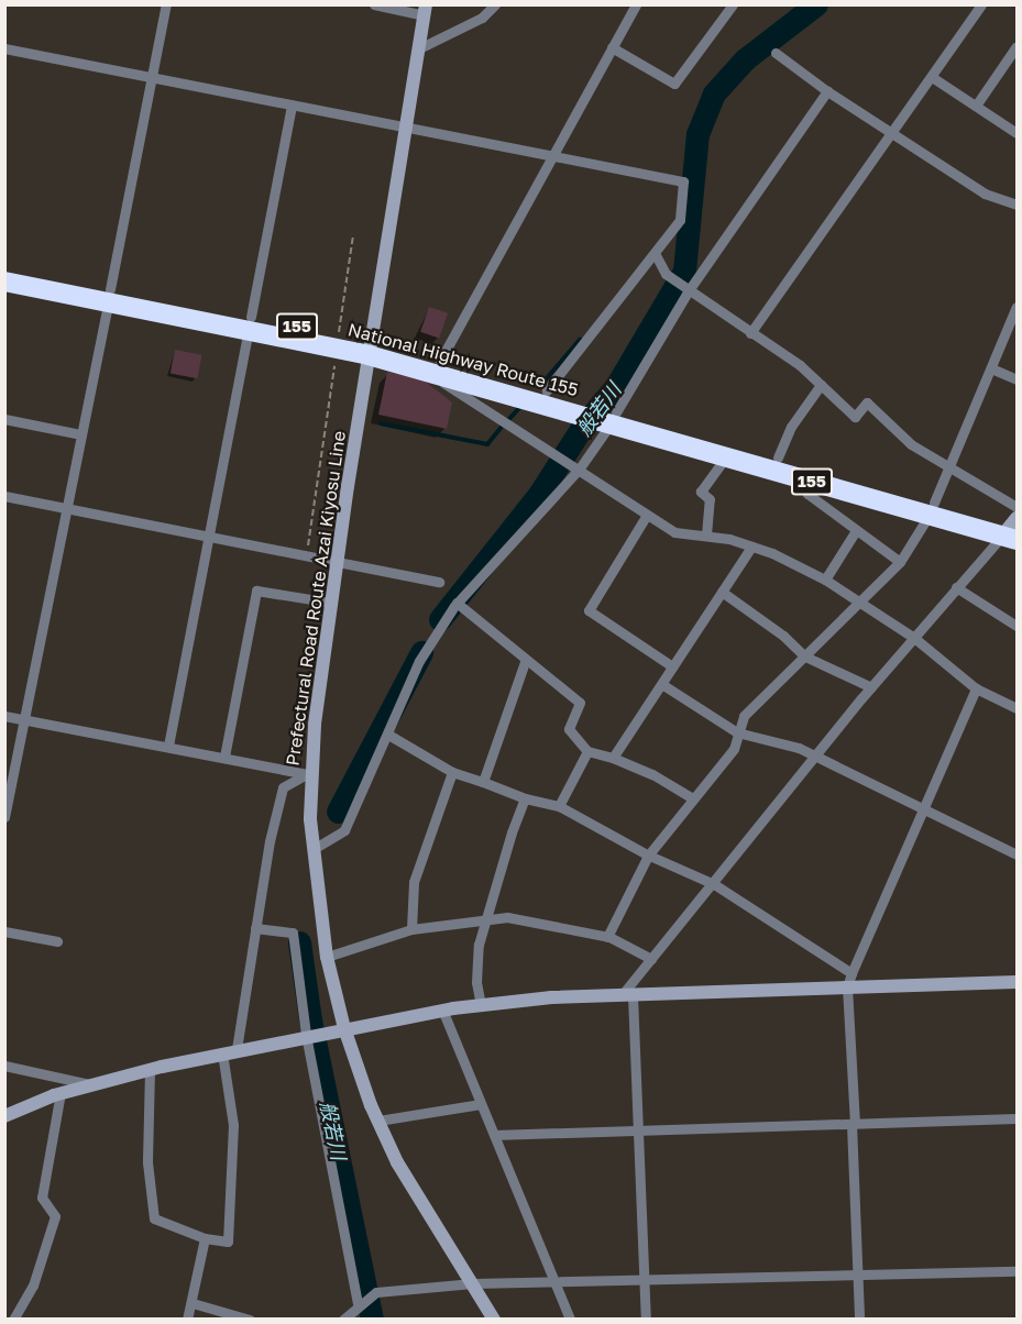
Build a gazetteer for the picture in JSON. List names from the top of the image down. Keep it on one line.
{"streets":{"highway":["155","National Highway Route 155"],"main road":["Prefectural Road Route Azai Kiyosu Line"]},"crossings":[["National Highway Route 155","Prefectural Road Route Azai Kiyosu Line"]],"water":["般若川"]}
